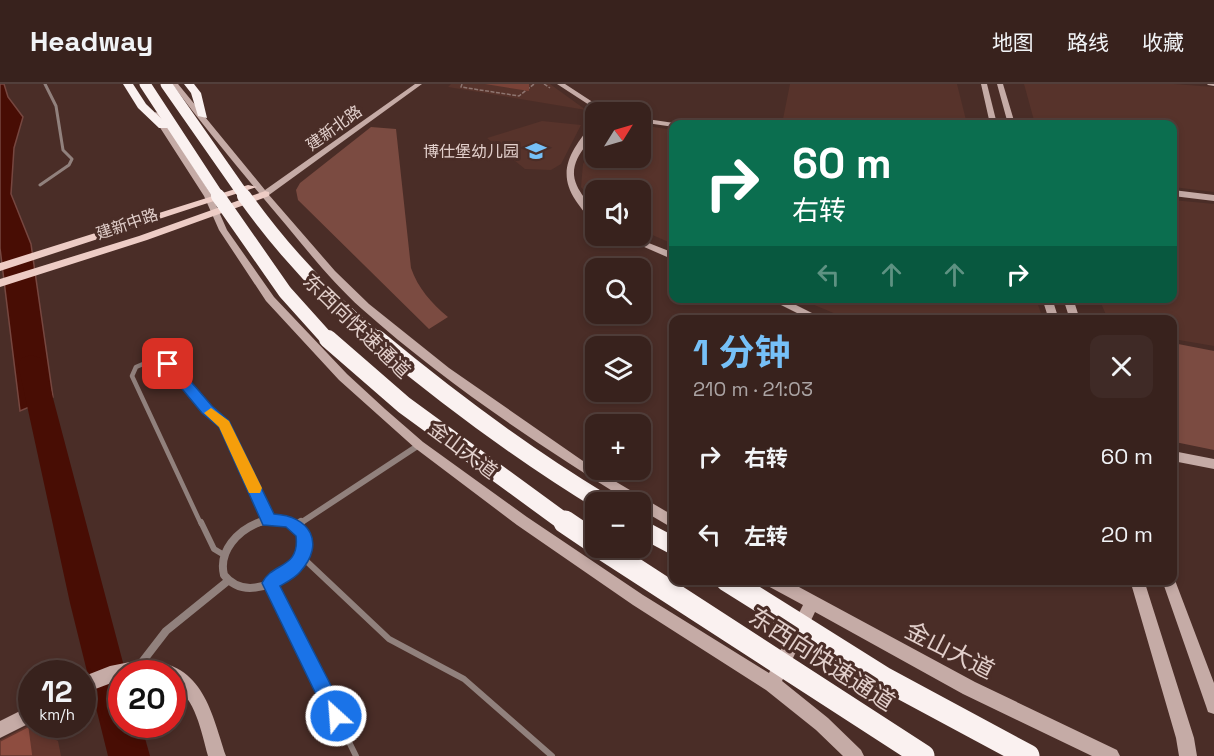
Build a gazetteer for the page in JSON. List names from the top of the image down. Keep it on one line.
{"streets":{"highway":["东西向快速通道"],"main road":["建新北路","建新中路","金山大道"]},"crossings":[["建新北路","建新中路"],["建新中路","金山大道"],["东西向快速通道","金山大道"]],"places":{"school or university":["博仕堡幼儿园"]},"north":"top right","page":{"header":"Headway","nav":["地图","路线","收藏"],"map_buttons":["+","−"],"turn":["60 m","右转"],"heading":["1 分钟","210 m · 21:03"],"list":[{"name":"右转","value":"60 m"},{"name":"左转","value":"20 m"}],"speed":"12 km/h","limit":"20"}}
